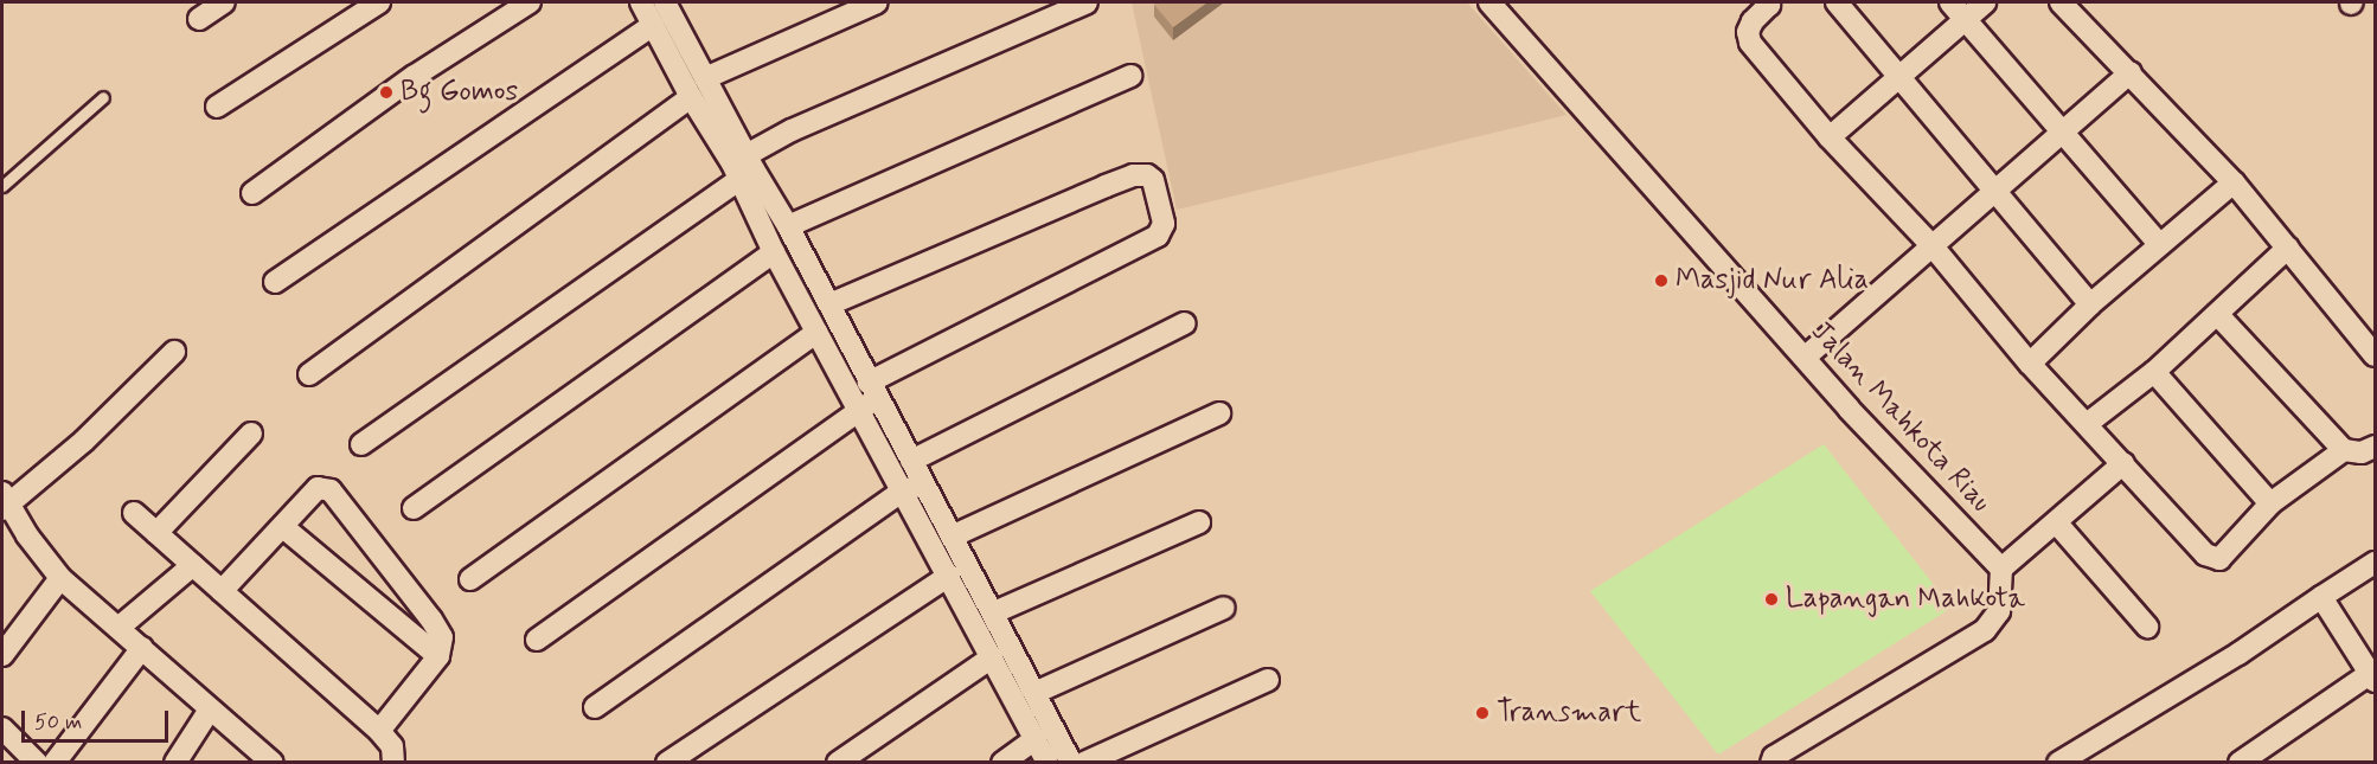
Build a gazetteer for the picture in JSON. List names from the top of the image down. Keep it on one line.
{"streets":{"street":["Jalan Mahkota Riau"]},"places":["Bg Gomos","Masjid Nur Alia","Lapangan Mahkota","Transmart"],"scale_bar":"50 m"}
